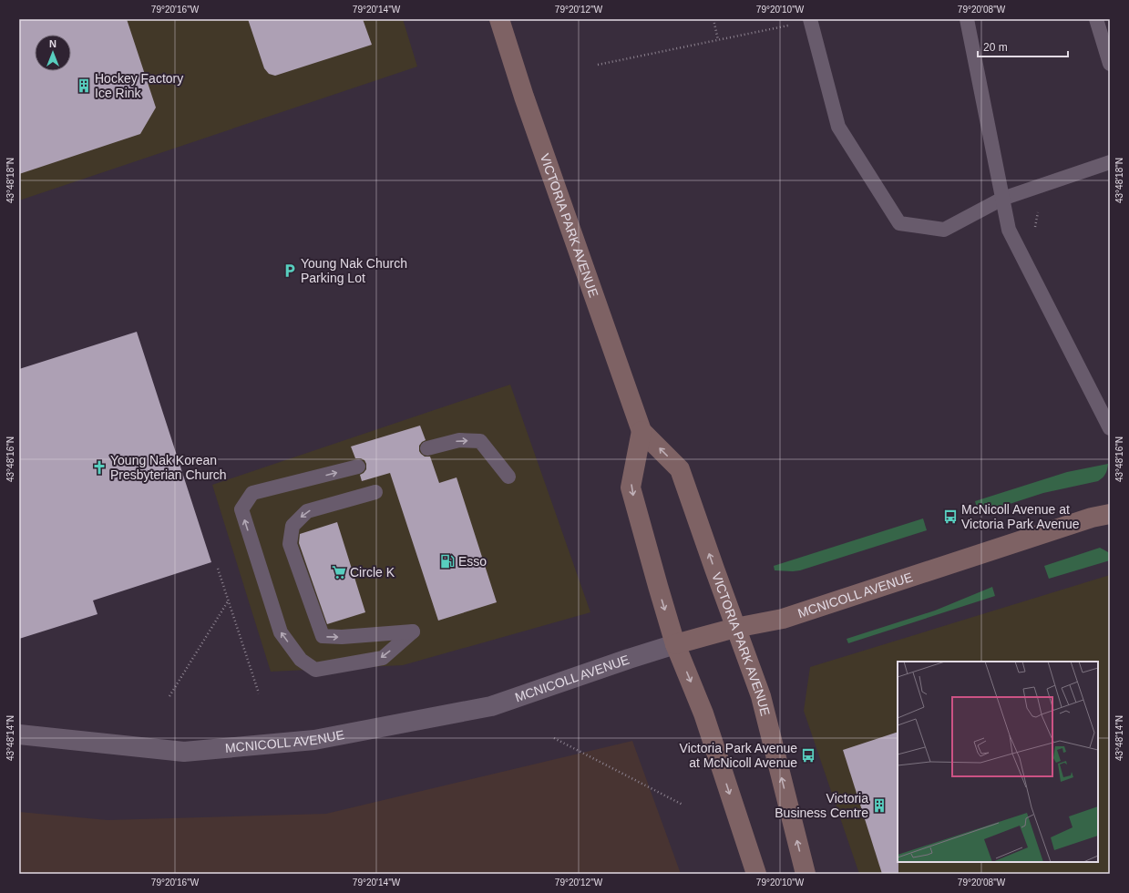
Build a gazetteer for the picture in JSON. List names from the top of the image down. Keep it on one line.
{"streets":{"main road":["VICTORIA PARK AVENUE","MCNICOLL AVENUE"]},"crossings":[["VICTORIA PARK AVENUE","MCNICOLL AVENUE"]],"places":{"building":["Hockey Factory Ice Rink","Victoria Business Centre"],"parking":["Young Nak Church Parking Lot"],"church":["Young Nak Korean Presbyterian Church"],"bus stop":["McNicoll Avenue at Victoria Park Avenue","Victoria Park Avenue at McNicoll Avenue"],"fuel station":["Esso"],"supermarket":["Circle K"]},"scale_bar":"20 m","north":"top","coordinates":["79°20'16\"W","79°20'14\"W","79°20'12\"W","79°20'10\"W","79°20'08\"W","43°48'18\"N","43°48'16\"N","43°48'14\"N"]}
